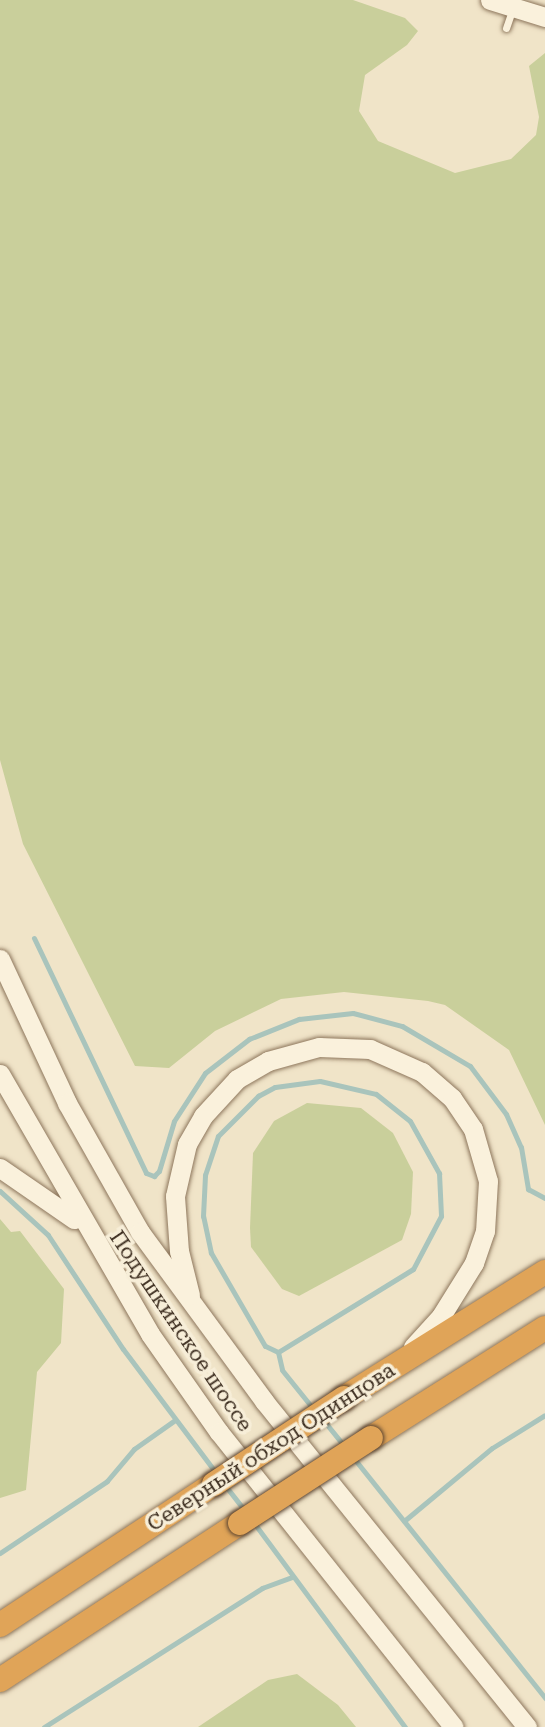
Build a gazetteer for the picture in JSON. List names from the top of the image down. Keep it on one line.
{"streets":{"highway":["Северный обход Одинцова"],"main road":["Подушкинское шоссе"]}}
